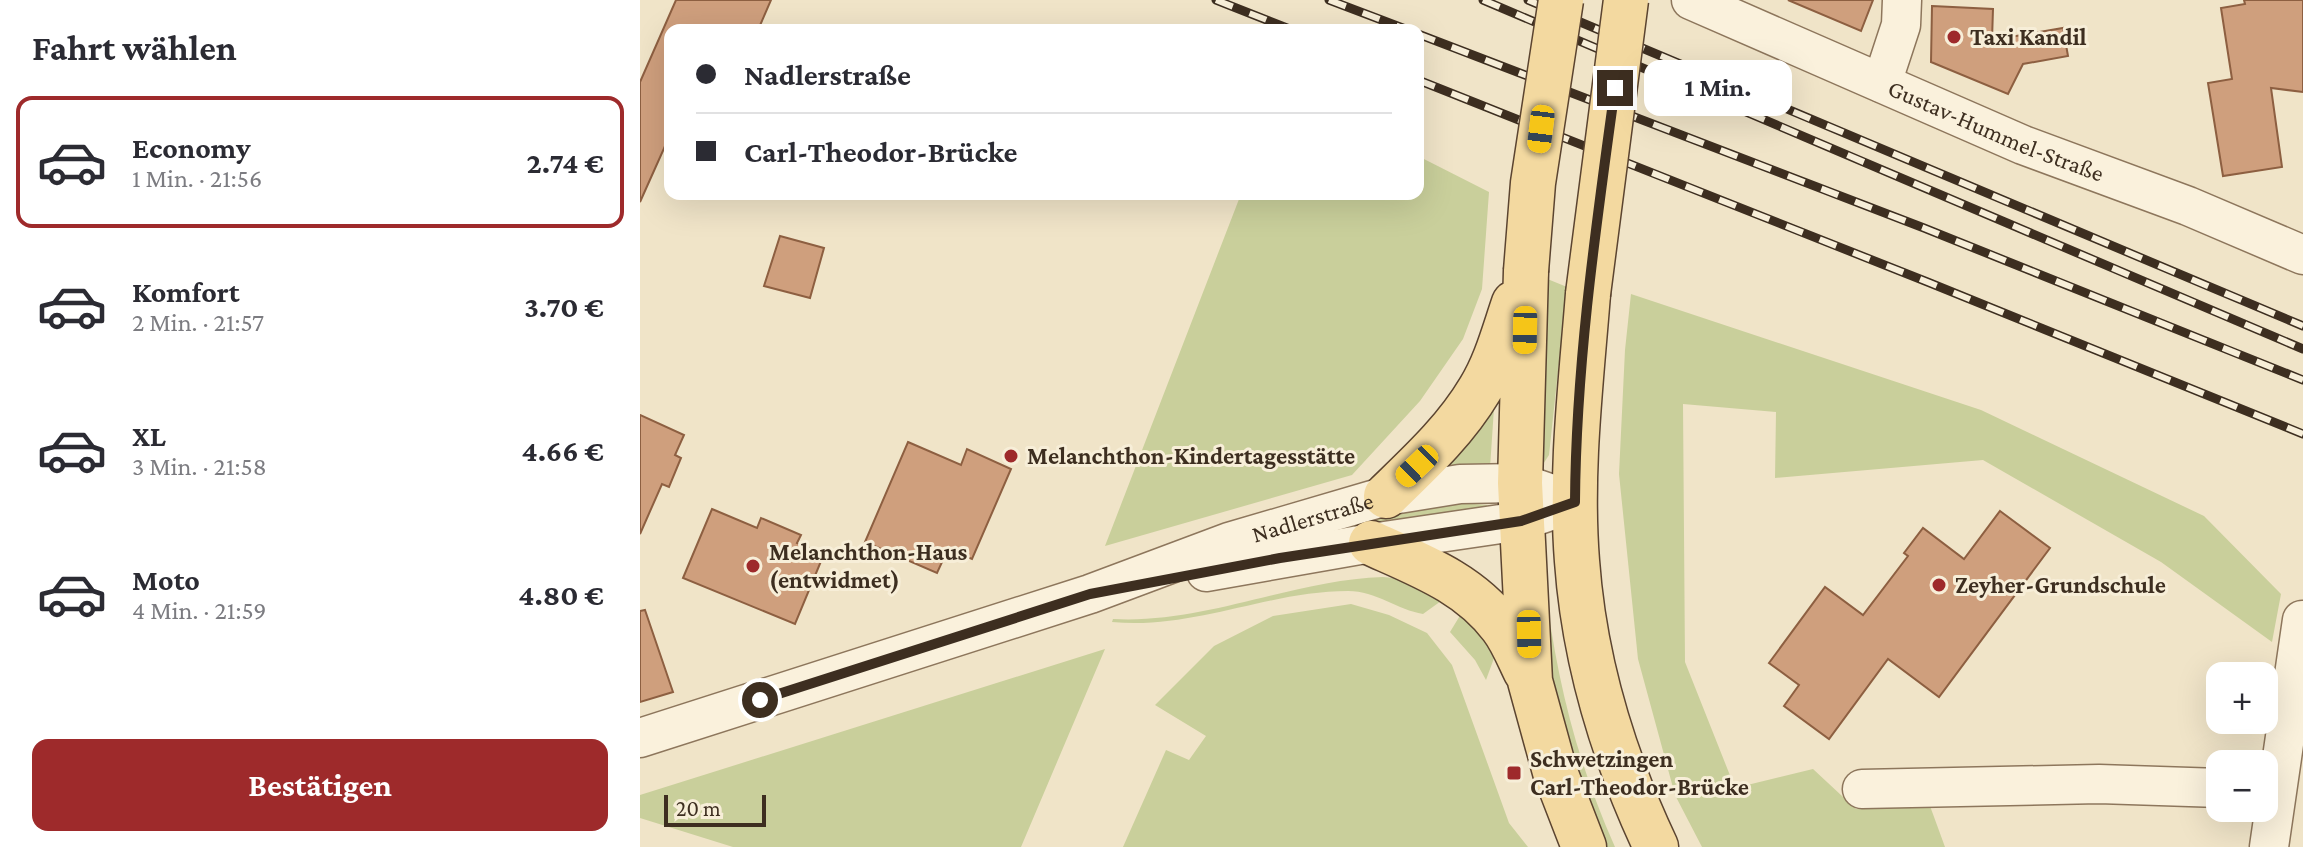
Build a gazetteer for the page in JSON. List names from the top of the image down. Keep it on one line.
{"streets":{"street":["Gustav-Hummel-Straße","Nadlerstraße"]},"places":{"other":["Taxi Kandil","Melanchthon-Kindertagesstätte","Melanchthon-Haus (entwidmet)","Zeyher-Grundschule"],"transit":["Schwetzingen Carl-Theodor-Brücke"]},"scale_bar":"20 m","page":{"heading":"Fahrt wählen","banner":["Nadlerstraße","Carl-Theodor-Brücke"],"bubble":"1 Min.","list":[{"name":"Economy","note":"1 Min. · 21:56","value":"2.74 €"},{"name":"Komfort","note":"2 Min. · 21:57","value":"3.70 €"},{"name":"XL","note":"3 Min. · 21:58","value":"4.66 €"},{"name":"Moto","note":"4 Min. · 21:59","value":"4.80 €"}],"map_buttons":["+","−"],"buttons":"Bestätigen","scale":"20 m"}}
